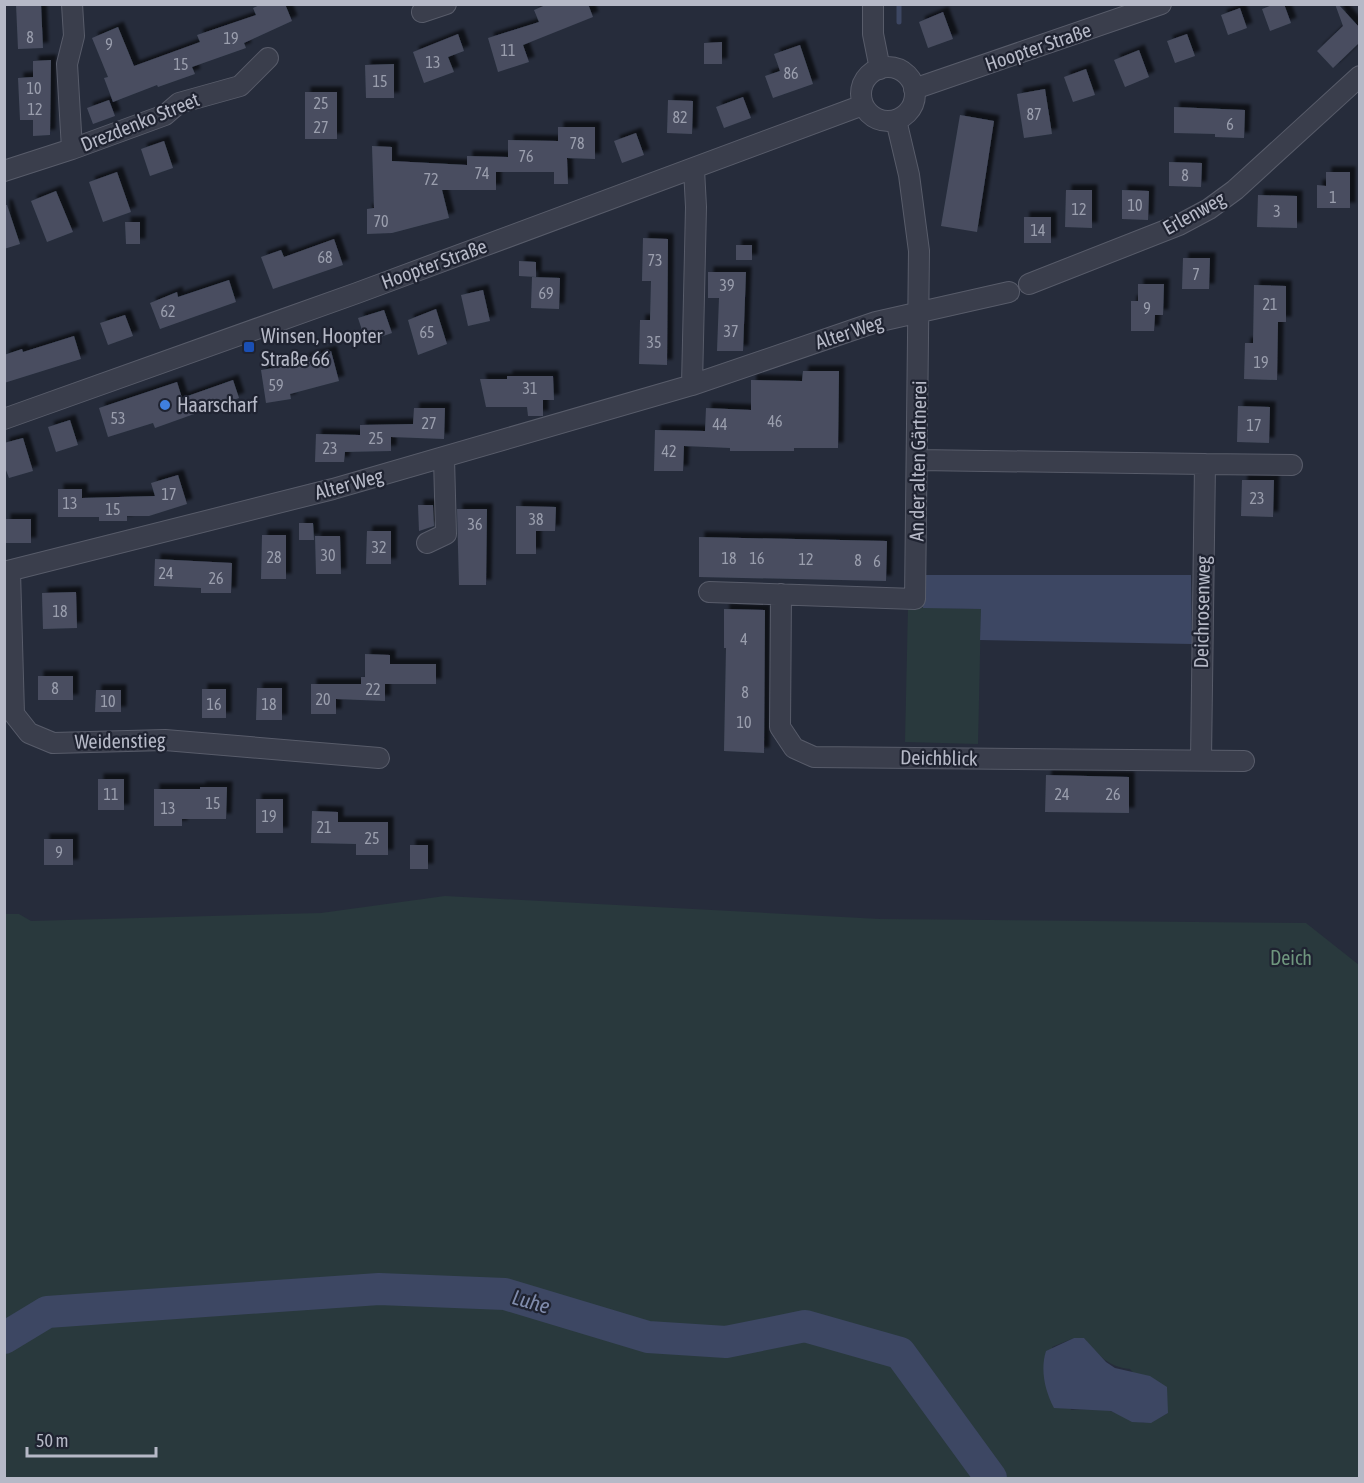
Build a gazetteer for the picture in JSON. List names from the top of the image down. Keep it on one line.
{"streets":{"street":["Hoopter Straße","Drezdenko Street","Erlenweg","Alter Weg","An der alten Gärtnerei","Deichrosenweg","Weidenstieg","Deichblick"]},"crossings":[["Hoopter Straße","An der alten Gärtnerei"],["Alter Weg","An der alten Gärtnerei"],["Alter Weg","Weidenstieg"],["An der alten Gärtnerei","Deichblick"],["Deichrosenweg","Deichblick"]],"water":["Luhe"],"parks":["Deich"],"places":{"transit":["Winsen, Hoopter Straße 66"],"other":["Haarscharf"]},"house_numbers":["8","19","9","11","13","15","86","15","10","25","12","87","82","6","27","78","76","74","8","72","1","10","12","3","70","14","68","73","7","39","69","21","9","62","37","65","35","19","59","31","53","46","27","44","17","25","23","42","17","23","13","15","38","36","32","30","28","18","16","12","8","6","24","26","18","4","8","22","8","20","10","16","18","10","11","24","26","15","13","19","21","25","9"],"scale_bar":"50 m"}
